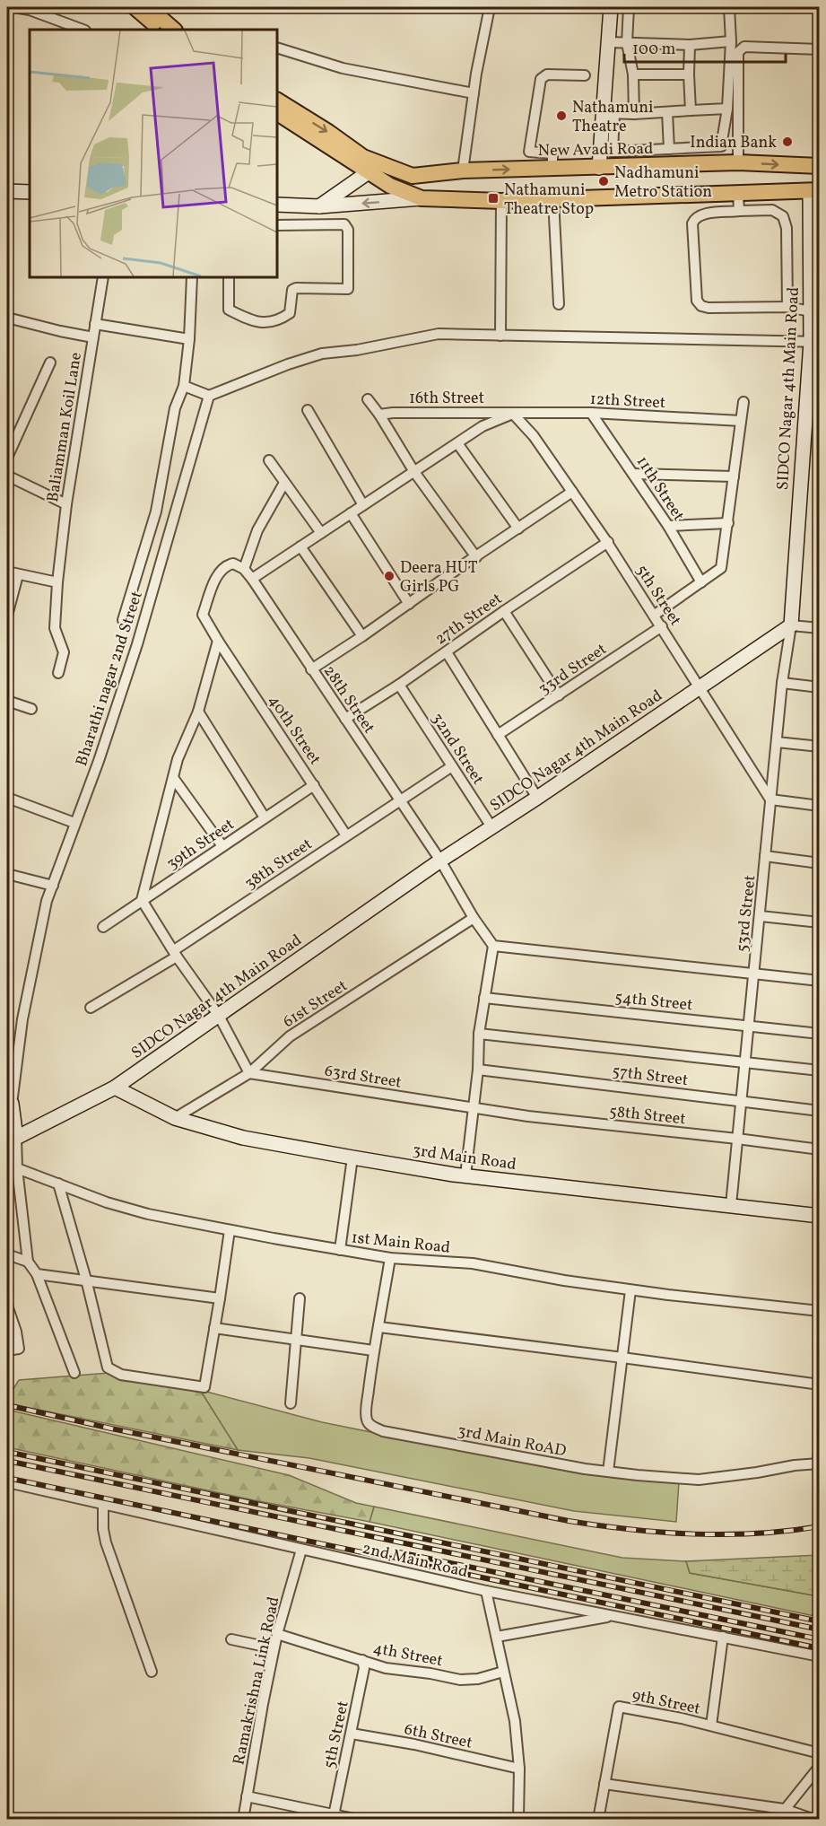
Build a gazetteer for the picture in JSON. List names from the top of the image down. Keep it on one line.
{"streets":{"main road":["New Avadi Road"],"street":["SIDCO Nagar 4th Main Road","16th Street","12th Street","Baliamman Koil Lane","11th Street","5th Street","27th Street","33rd Street","Bharathi nagar 2nd Street","28th Street","40th Street","32nd Street","39th Street","38th Street","53rd Street","54th Street","61st Street","57th Street","63rd Street","58th Street","3rd Main Road","1st Main Road","3rd Main RoAD","2nd Main Road","4th Street","Ramakrishna Link Road","9th Street","6th Street"]},"crossings":[["New Avadi Road","SIDCO Nagar 4th Main Road"],["SIDCO Nagar 4th Main Road","5th Street"],["SIDCO Nagar 4th Main Road","28th Street"],["SIDCO Nagar 4th Main Road","32nd Street"],["SIDCO Nagar 4th Main Road","53rd Street"],["SIDCO Nagar 4th Main Road","3rd Main Road"],["16th Street","12th Street"],["16th Street","5th Street"],["12th Street","11th Street"],["12th Street","5th Street"],["5th Street","27th Street"],["5th Street","33rd Street"],["5th Street","53rd Street"],["5th Street","4th Street"],["5th Street","6th Street"],["27th Street","28th Street"],["27th Street","32nd Street"],["28th Street","40th Street"],["28th Street","38th Street"],["28th Street","61st Street"],["40th Street","39th Street"],["40th Street","38th Street"],["32nd Street","38th Street"],["53rd Street","54th Street"],["53rd Street","57th Street"],["53rd Street","58th Street"],["53rd Street","3rd Main Road"],["61st Street","63rd Street"],["61st Street","3rd Main Road"],["63rd Street","58th Street"],["1st Main Road","3rd Main RoAD"],["2nd Main Road","Ramakrishna Link Road"],["4th Street","Ramakrishna Link Road"]],"places":{"other":["Nathamuni Theatre","Indian Bank","Nadhamuni Metro Station","Deera HUT Girls PG"],"transit":["Nathamuni Theatre Stop"]},"scale_bar":"100 m"}
